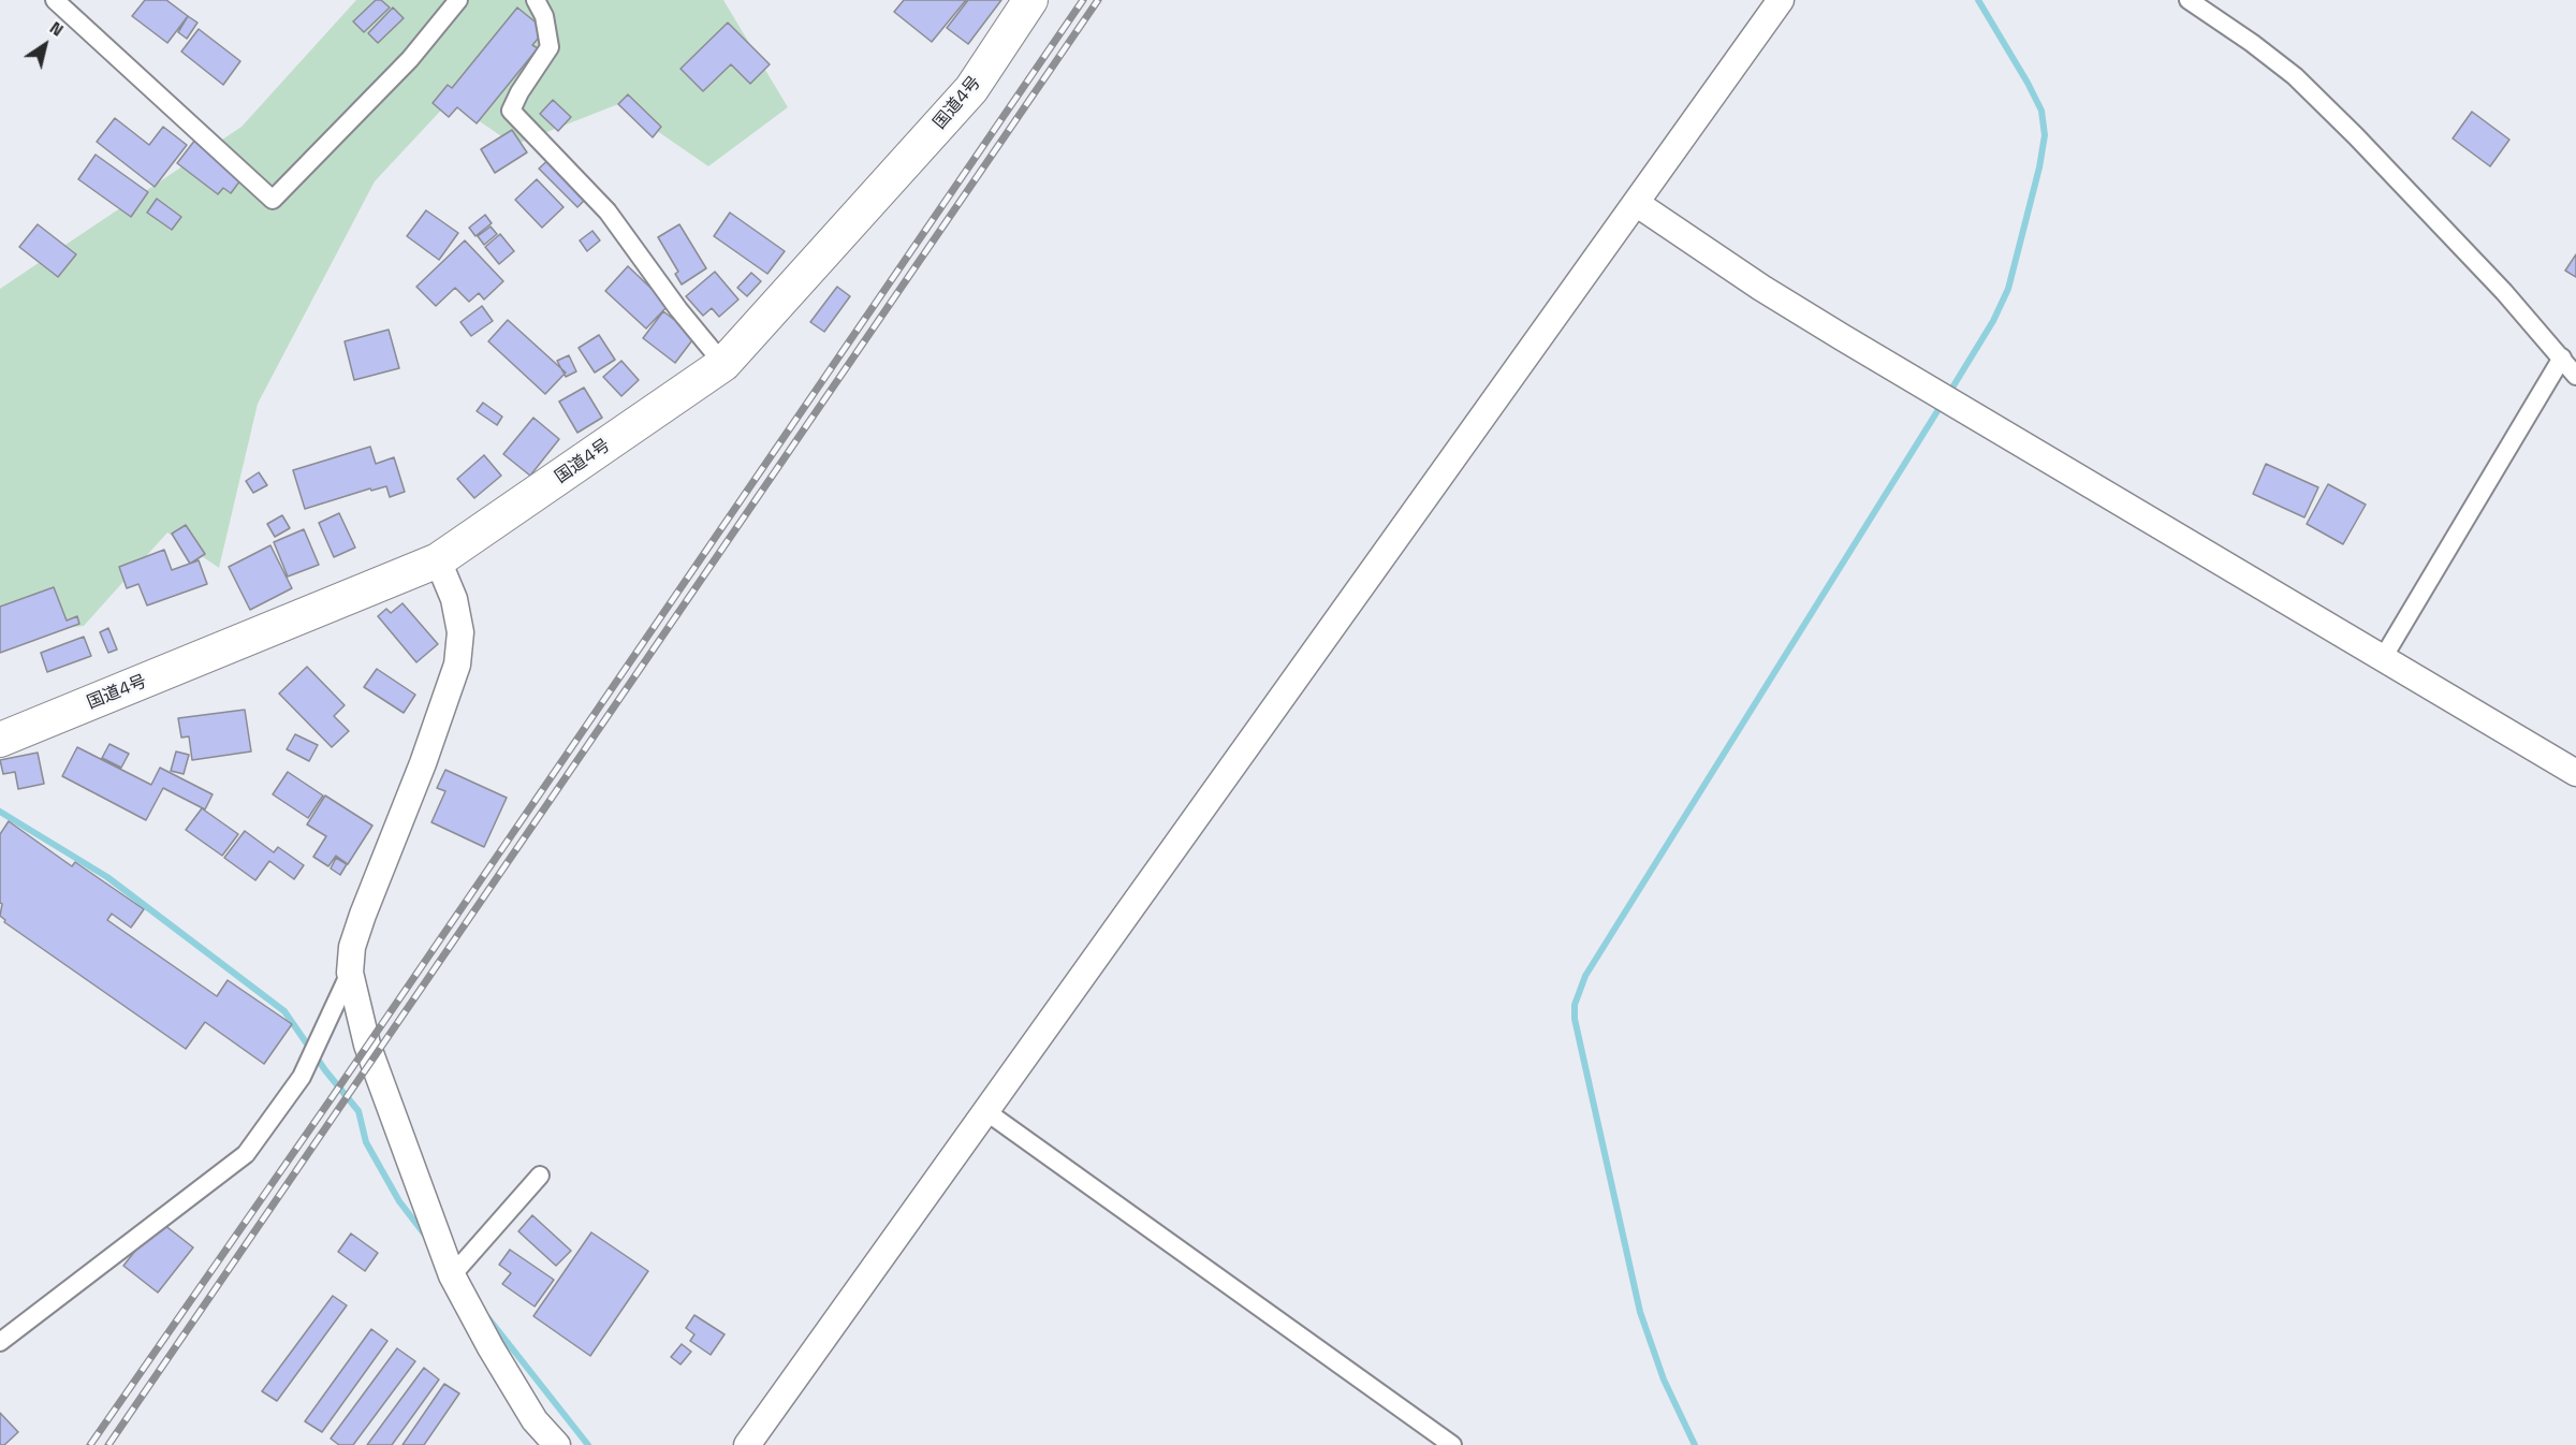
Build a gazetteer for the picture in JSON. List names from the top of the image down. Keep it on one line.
{"streets":{"highway":["国道4号"]},"north":"top right"}
